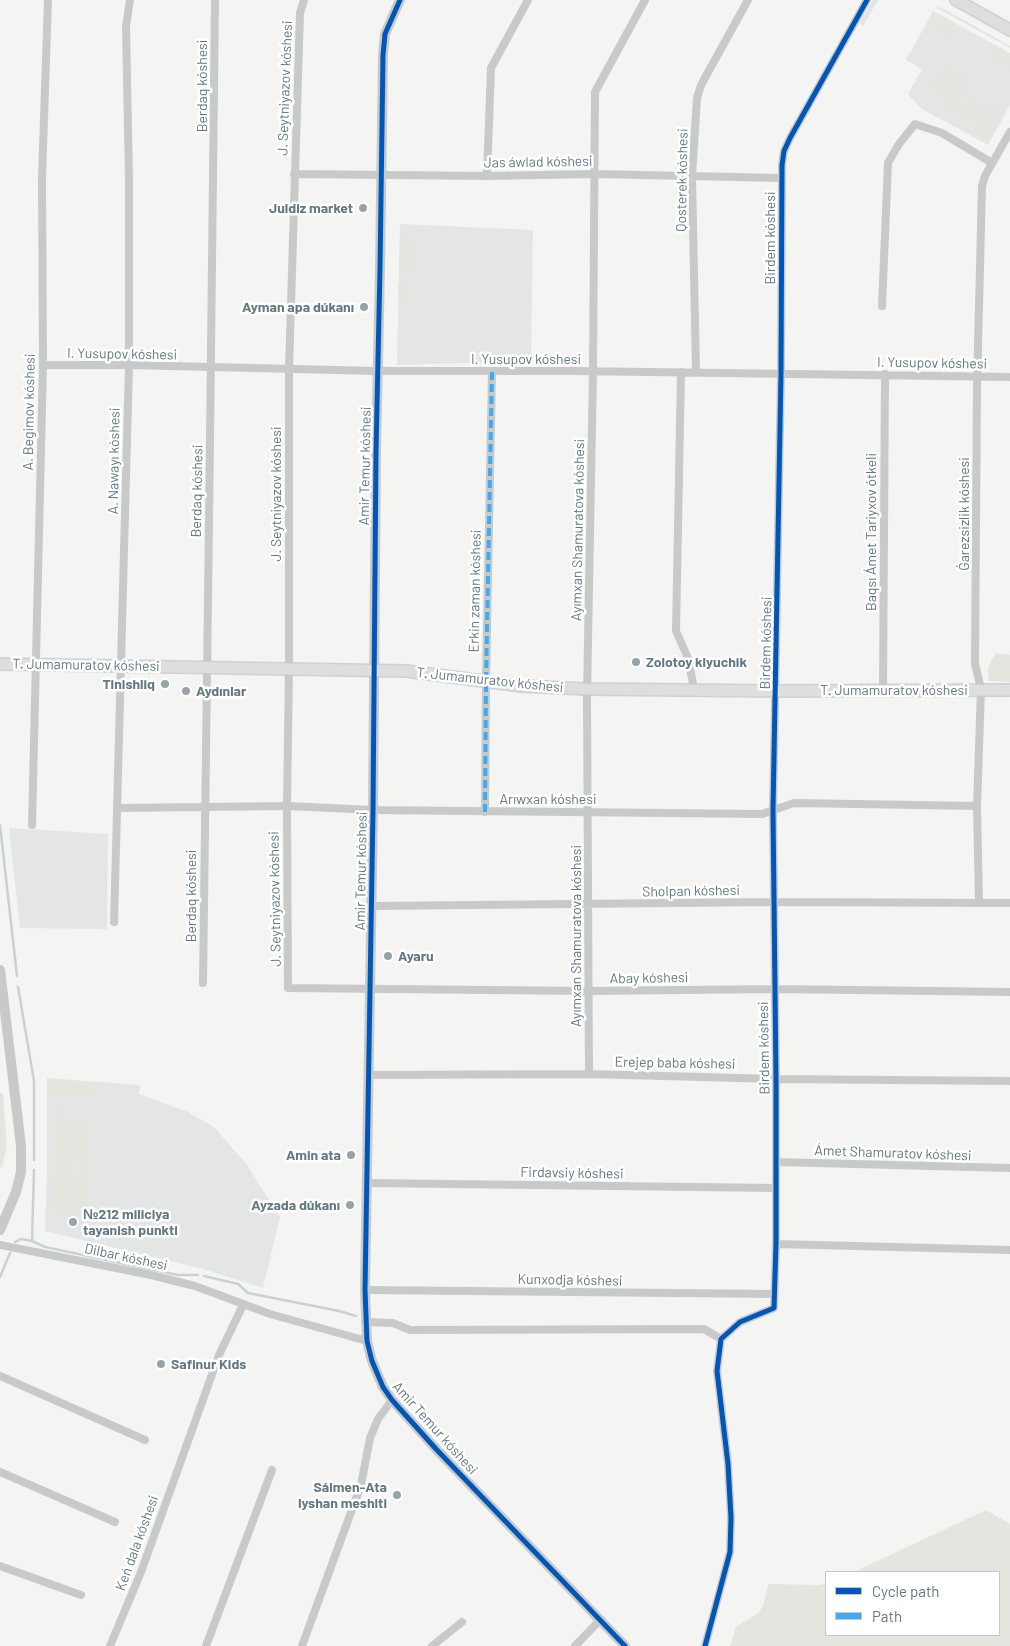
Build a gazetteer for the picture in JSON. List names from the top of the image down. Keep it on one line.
{"streets":{"main road":["T. Jumamuratov kóshesi"],"street":["Berdaq kóshesi","J. Seytniyazov kóshesi","Jas áwlad kóshesi","Qosterek kóshesi","Birdem kóshesi","I. Yusupov kóshesi","A. Begimov kóshesi","A. Nawayı kóshesi","Amir Temur kóshesi","Ǵarezsizlik kóshesi","Ayımxan Shamuratova kóshesi","Baqsı Ámet Tariyxov ótkeli","Erkin zaman kóshesi","Arıwxan kóshesi","Sholpan kóshesi","Abay kóshesi","Erejep baba kóshesi","Ámet Shamuratov kóshesi","Firdavsiy kóshesi","Dilbar kóshesi","Kunxodja kóshesi","Keń dala kóshesi"]},"crossings":[["Berdaq kóshesi","I. Yusupov kóshesi"],["Berdaq kóshesi","T. Jumamuratov kóshesi"],["Berdaq kóshesi","Arıwxan kóshesi"],["J. Seytniyazov kóshesi","Jas áwlad kóshesi"],["J. Seytniyazov kóshesi","I. Yusupov kóshesi"],["J. Seytniyazov kóshesi","T. Jumamuratov kóshesi"],["J. Seytniyazov kóshesi","Arıwxan kóshesi"],["J. Seytniyazov kóshesi","Abay kóshesi"],["Jas áwlad kóshesi","Qosterek kóshesi"],["Jas áwlad kóshesi","Birdem kóshesi"],["Jas áwlad kóshesi","Amir Temur kóshesi"],["Jas áwlad kóshesi","Ayımxan Shamuratova kóshesi"],["Qosterek kóshesi","I. Yusupov kóshesi"],["Birdem kóshesi","I. Yusupov kóshesi"],["Birdem kóshesi","T. Jumamuratov kóshesi"],["Birdem kóshesi","Arıwxan kóshesi"],["Birdem kóshesi","Sholpan kóshesi"],["Birdem kóshesi","Abay kóshesi"],["Birdem kóshesi","Erejep baba kóshesi"],["Birdem kóshesi","Ámet Shamuratov kóshesi"],["Birdem kóshesi","Firdavsiy kóshesi"],["Birdem kóshesi","Kunxodja kóshesi"],["I. Yusupov kóshesi","A. Begimov kóshesi"],["I. Yusupov kóshesi","A. Nawayı kóshesi"],["I. Yusupov kóshesi","Amir Temur kóshesi"],["I. Yusupov kóshesi","Ǵarezsizlik kóshesi"],["I. Yusupov kóshesi","Ayımxan Shamuratova kóshesi"],["I. Yusupov kóshesi","Baqsı Ámet Tariyxov ótkeli"],["I. Yusupov kóshesi","Erkin zaman kóshesi"],["A. Begimov kóshesi","T. Jumamuratov kóshesi"],["A. Nawayı kóshesi","T. Jumamuratov kóshesi"],["A. Nawayı kóshesi","Arıwxan kóshesi"],["Amir Temur kóshesi","T. Jumamuratov kóshesi"],["Amir Temur kóshesi","Arıwxan kóshesi"],["Amir Temur kóshesi","Sholpan kóshesi"],["Amir Temur kóshesi","Abay kóshesi"],["Amir Temur kóshesi","Erejep baba kóshesi"],["Amir Temur kóshesi","Firdavsiy kóshesi"],["Amir Temur kóshesi","Dilbar kóshesi"],["Amir Temur kóshesi","Kunxodja kóshesi"],["Ǵarezsizlik kóshesi","T. Jumamuratov kóshesi"],["Ǵarezsizlik kóshesi","Arıwxan kóshesi"],["Ǵarezsizlik kóshesi","Sholpan kóshesi"],["Ayımxan Shamuratova kóshesi","T. Jumamuratov kóshesi"],["Ayımxan Shamuratova kóshesi","Arıwxan kóshesi"],["Ayımxan Shamuratova kóshesi","Sholpan kóshesi"],["Ayımxan Shamuratova kóshesi","Abay kóshesi"],["Ayımxan Shamuratova kóshesi","Erejep baba kóshesi"],["Baqsı Ámet Tariyxov ótkeli","T. Jumamuratov kóshesi"],["Erkin zaman kóshesi","T. Jumamuratov kóshesi"],["Erkin zaman kóshesi","Arıwxan kóshesi"],["Dilbar kóshesi","Keń dala kóshesi"]],"places":["Juldiz market","Ayman apa dúkanı","Zolotoy klyuchik","Tinishliq","Aydınlar","Ayaru","Amin ata","Ayzada dúkanı","№212 miliciya tayanish punkti","Safinur Kids","Sálmen-Ata Iyshan meshiti"],"legend":["Cycle path","Path"]}
